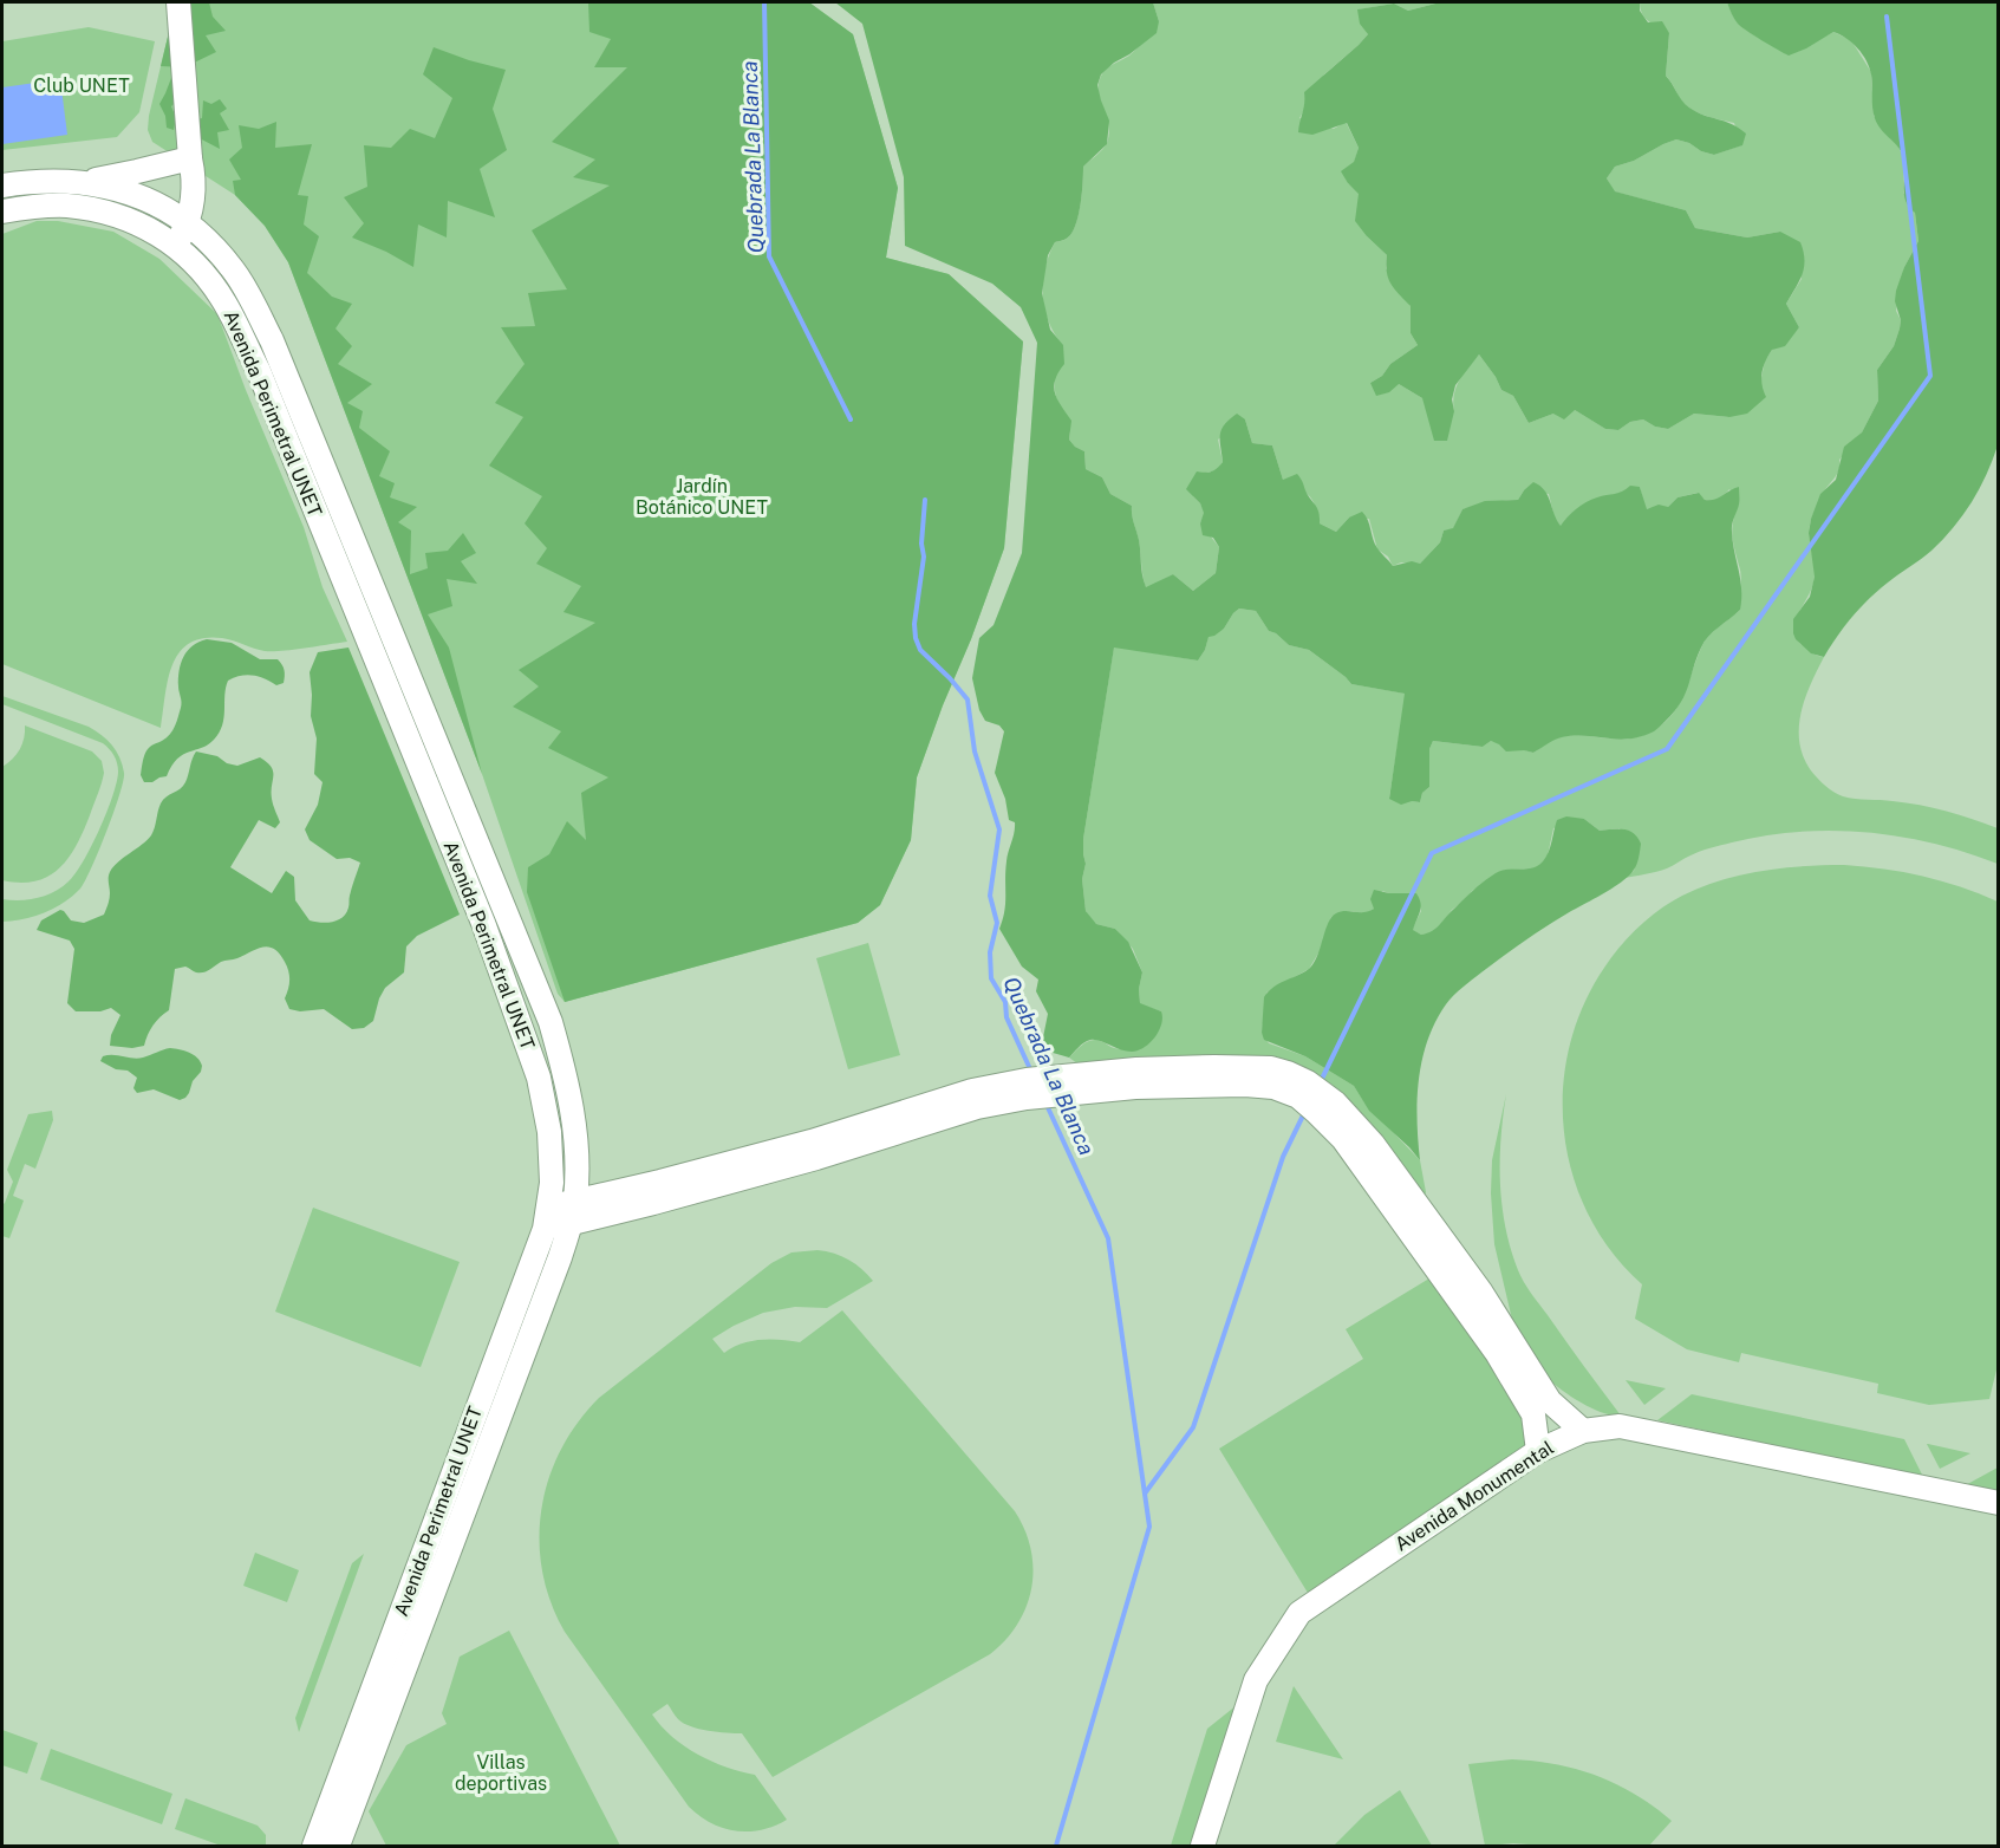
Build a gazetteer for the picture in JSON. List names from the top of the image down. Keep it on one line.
{"streets":{"street":["Avenida Perimetral UNET","Avenida Monumental"]},"water":["Quebrada La Blanca"],"parks":["Club UNET","Jardín Botánico UNET","Villas deportivas"]}
